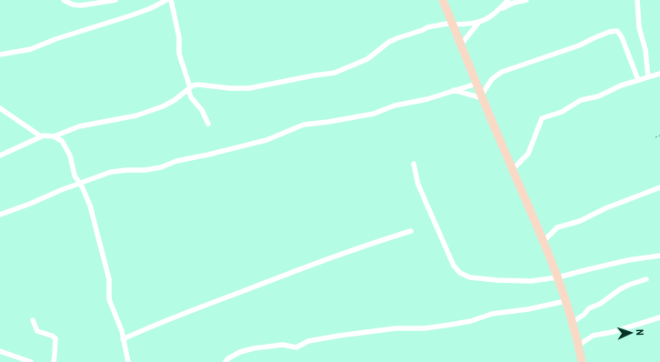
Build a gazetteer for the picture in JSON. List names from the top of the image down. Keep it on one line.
{"north":"right"}
